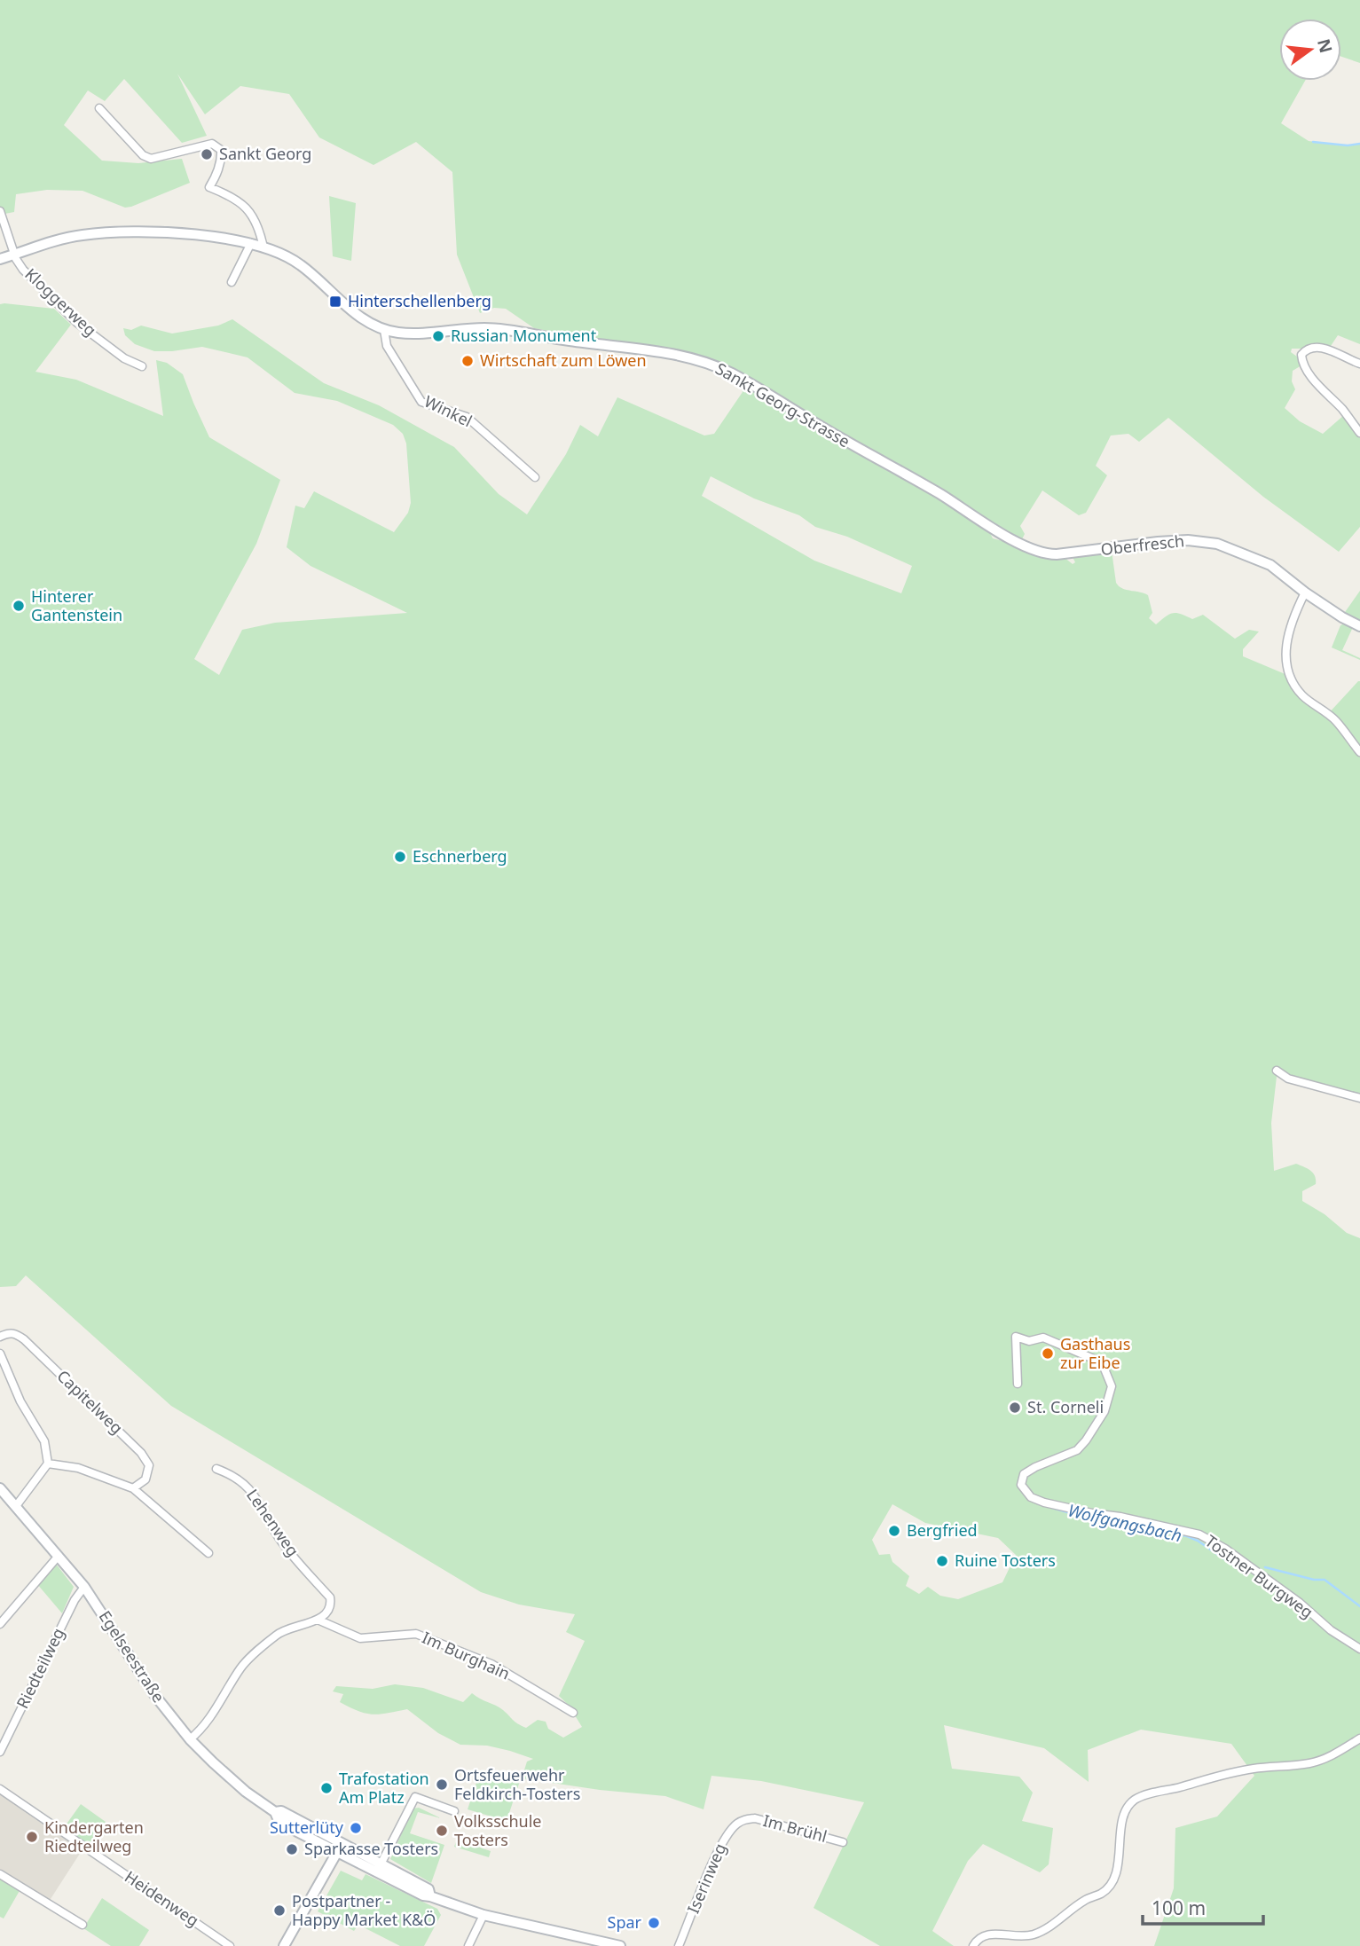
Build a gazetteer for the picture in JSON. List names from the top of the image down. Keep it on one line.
{"streets":{"street":["Kloggerweg","Sankt Georg-Strasse","Winkel","Oberfresch","Capitelweg","Lehenweg","Tostner Burgweg","Im Burghain","Egelseestraße","Riedteilweg","Im Brühl","Iserinweg","Heidenweg"]},"crossings":[["Kloggerweg","Sankt Georg-Strasse"],["Sankt Georg-Strasse","Winkel"],["Sankt Georg-Strasse","Oberfresch"],["Lehenweg","Im Burghain"],["Egelseestraße","Riedteilweg"],["Im Brühl","Iserinweg"]],"water":["Wolfgangsbach"],"places":{"other":["Sankt Georg","Russian Monument","Wirtschaft zum Löwen","Hinterer Gantenstein","Eschnerberg","Gasthaus zur Eibe","St. Corneli","Bergfried","Ruine Tosters","Ortsfeuerwehr Feldkirch-Tosters","Trafostation Am Platz","Sutterlüty","Volksschule Tosters","Kindergarten Riedteilweg","Sparkasse Tosters","Postpartner - Happy Market K&Ö","Spar"],"transit":["Hinterschellenberg"]},"scale_bar":"100 m","north":"right"}
